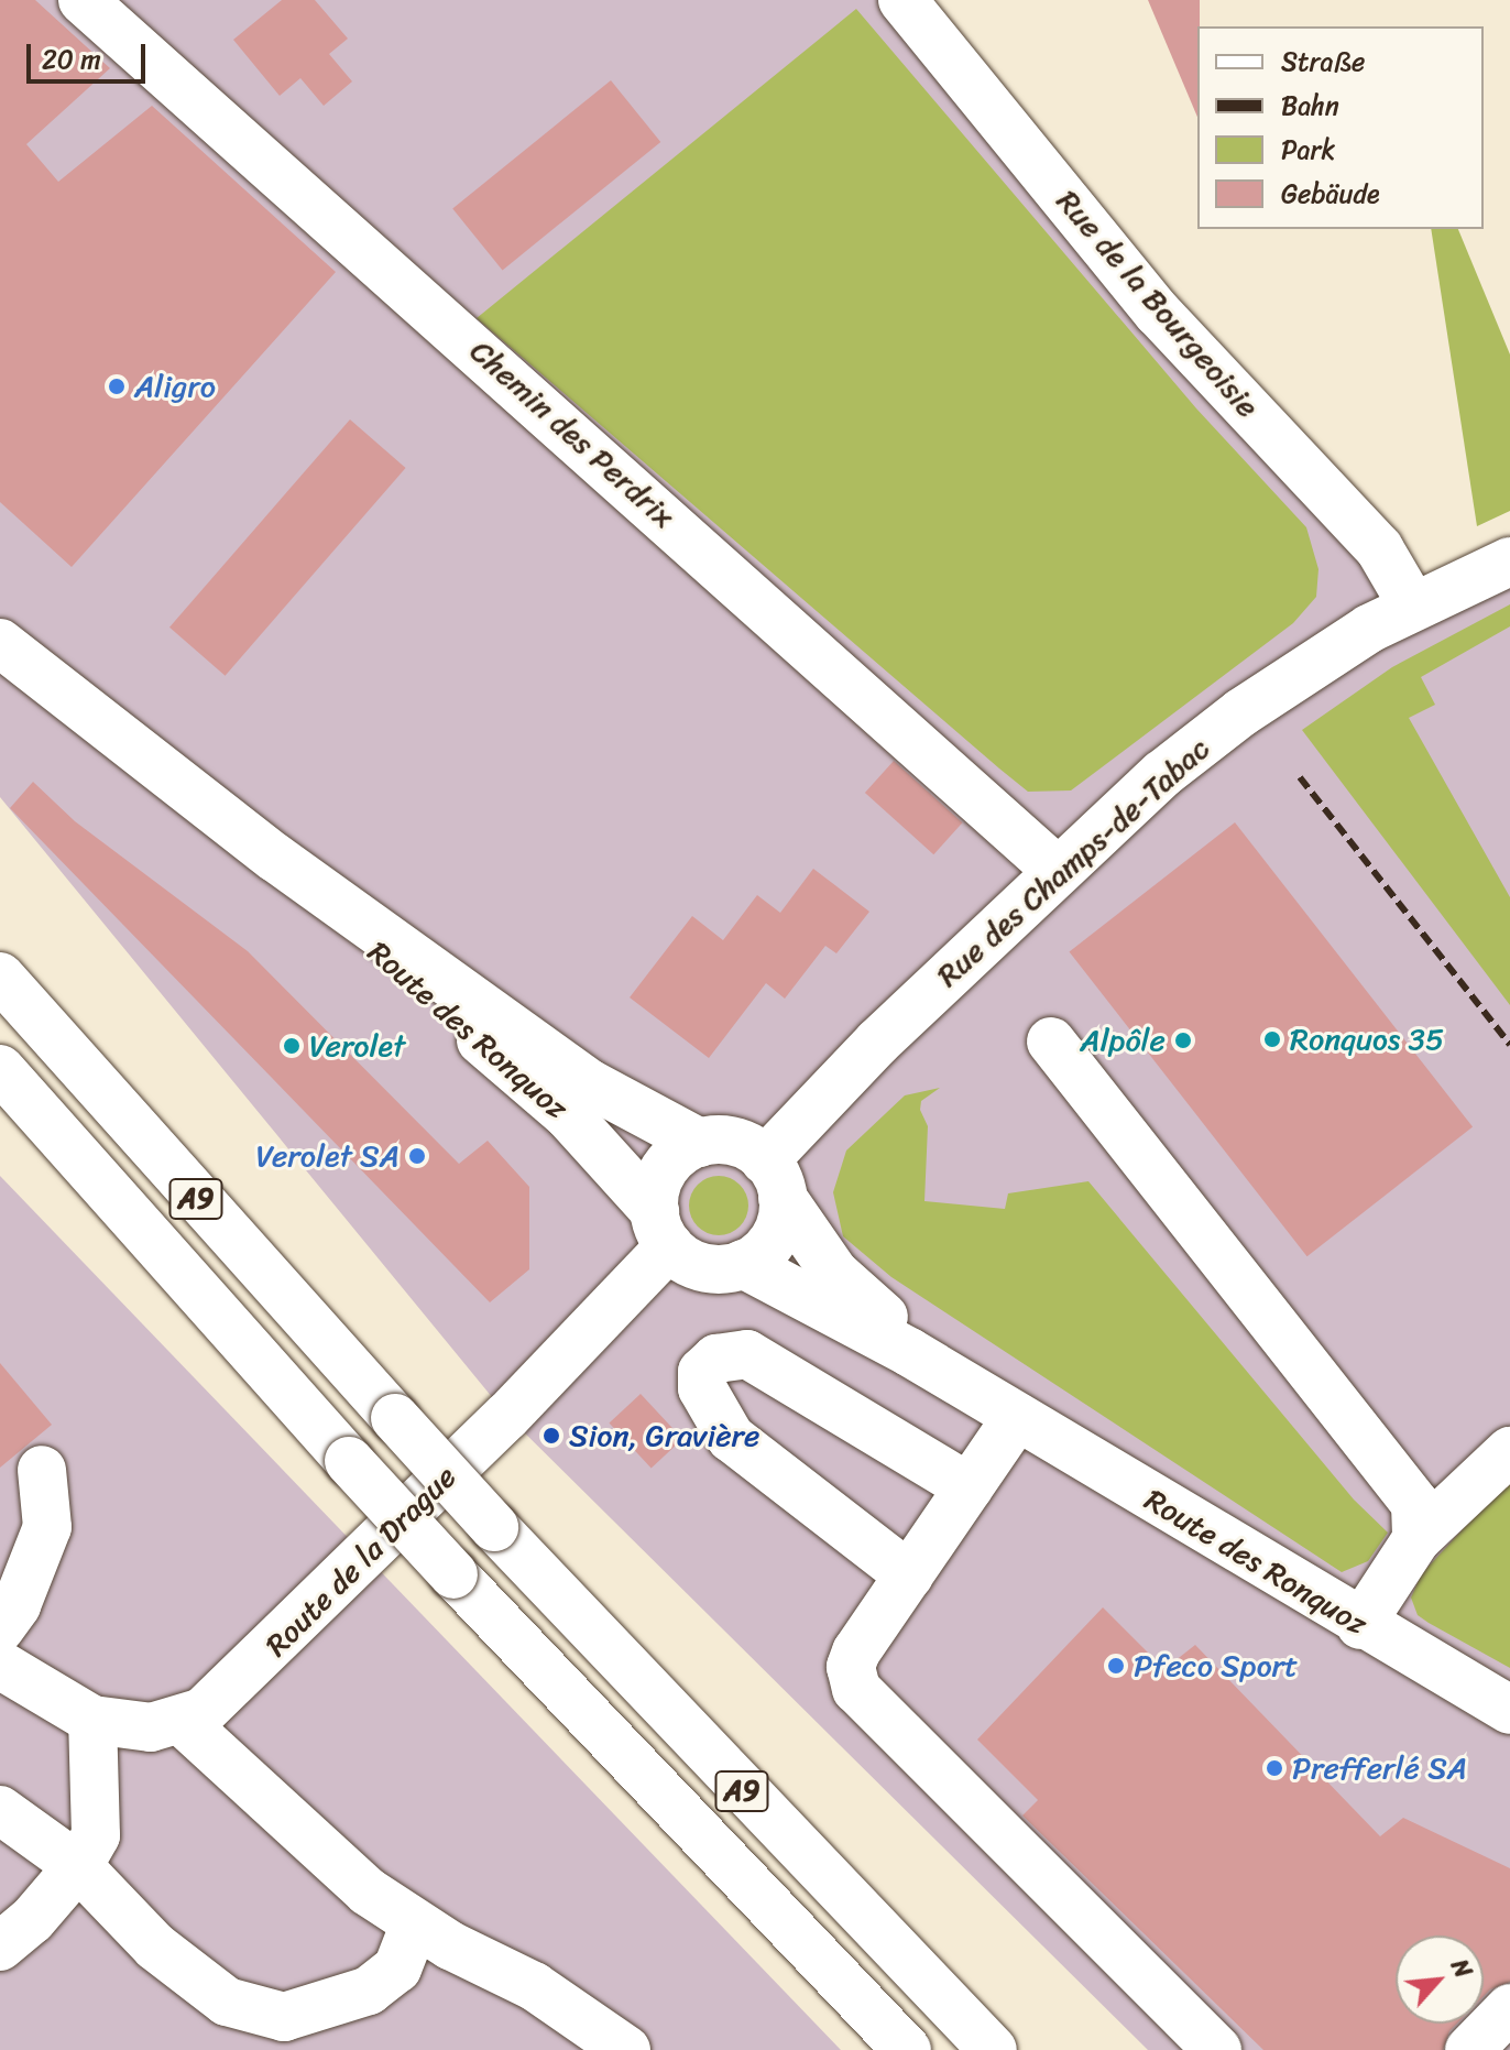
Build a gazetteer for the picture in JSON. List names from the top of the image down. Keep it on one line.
{"streets":{"main road":["Rue de la Bourgeoisie","Chemin des Perdrix","Rue des Champs-de-Tabac","Route des Ronquoz","A9","Route de la Drague"]},"crossings":[["Rue de la Bourgeoisie","Rue des Champs-de-Tabac"],["Chemin des Perdrix","Rue des Champs-de-Tabac"],["Rue des Champs-de-Tabac","Route des Ronquoz"],["Rue des Champs-de-Tabac","Route de la Drague"],["Route des Ronquoz","Route de la Drague"]],"places":["Aligro","Ronquos 35","Alpôle","Verolet","Verolet SA","Sion, Gravière","Pfeco Sport","Prefferlé SA"],"legend":["Straße","Bahn","Park","Gebäude"],"scale_bar":"20 m","north":"top right"}
